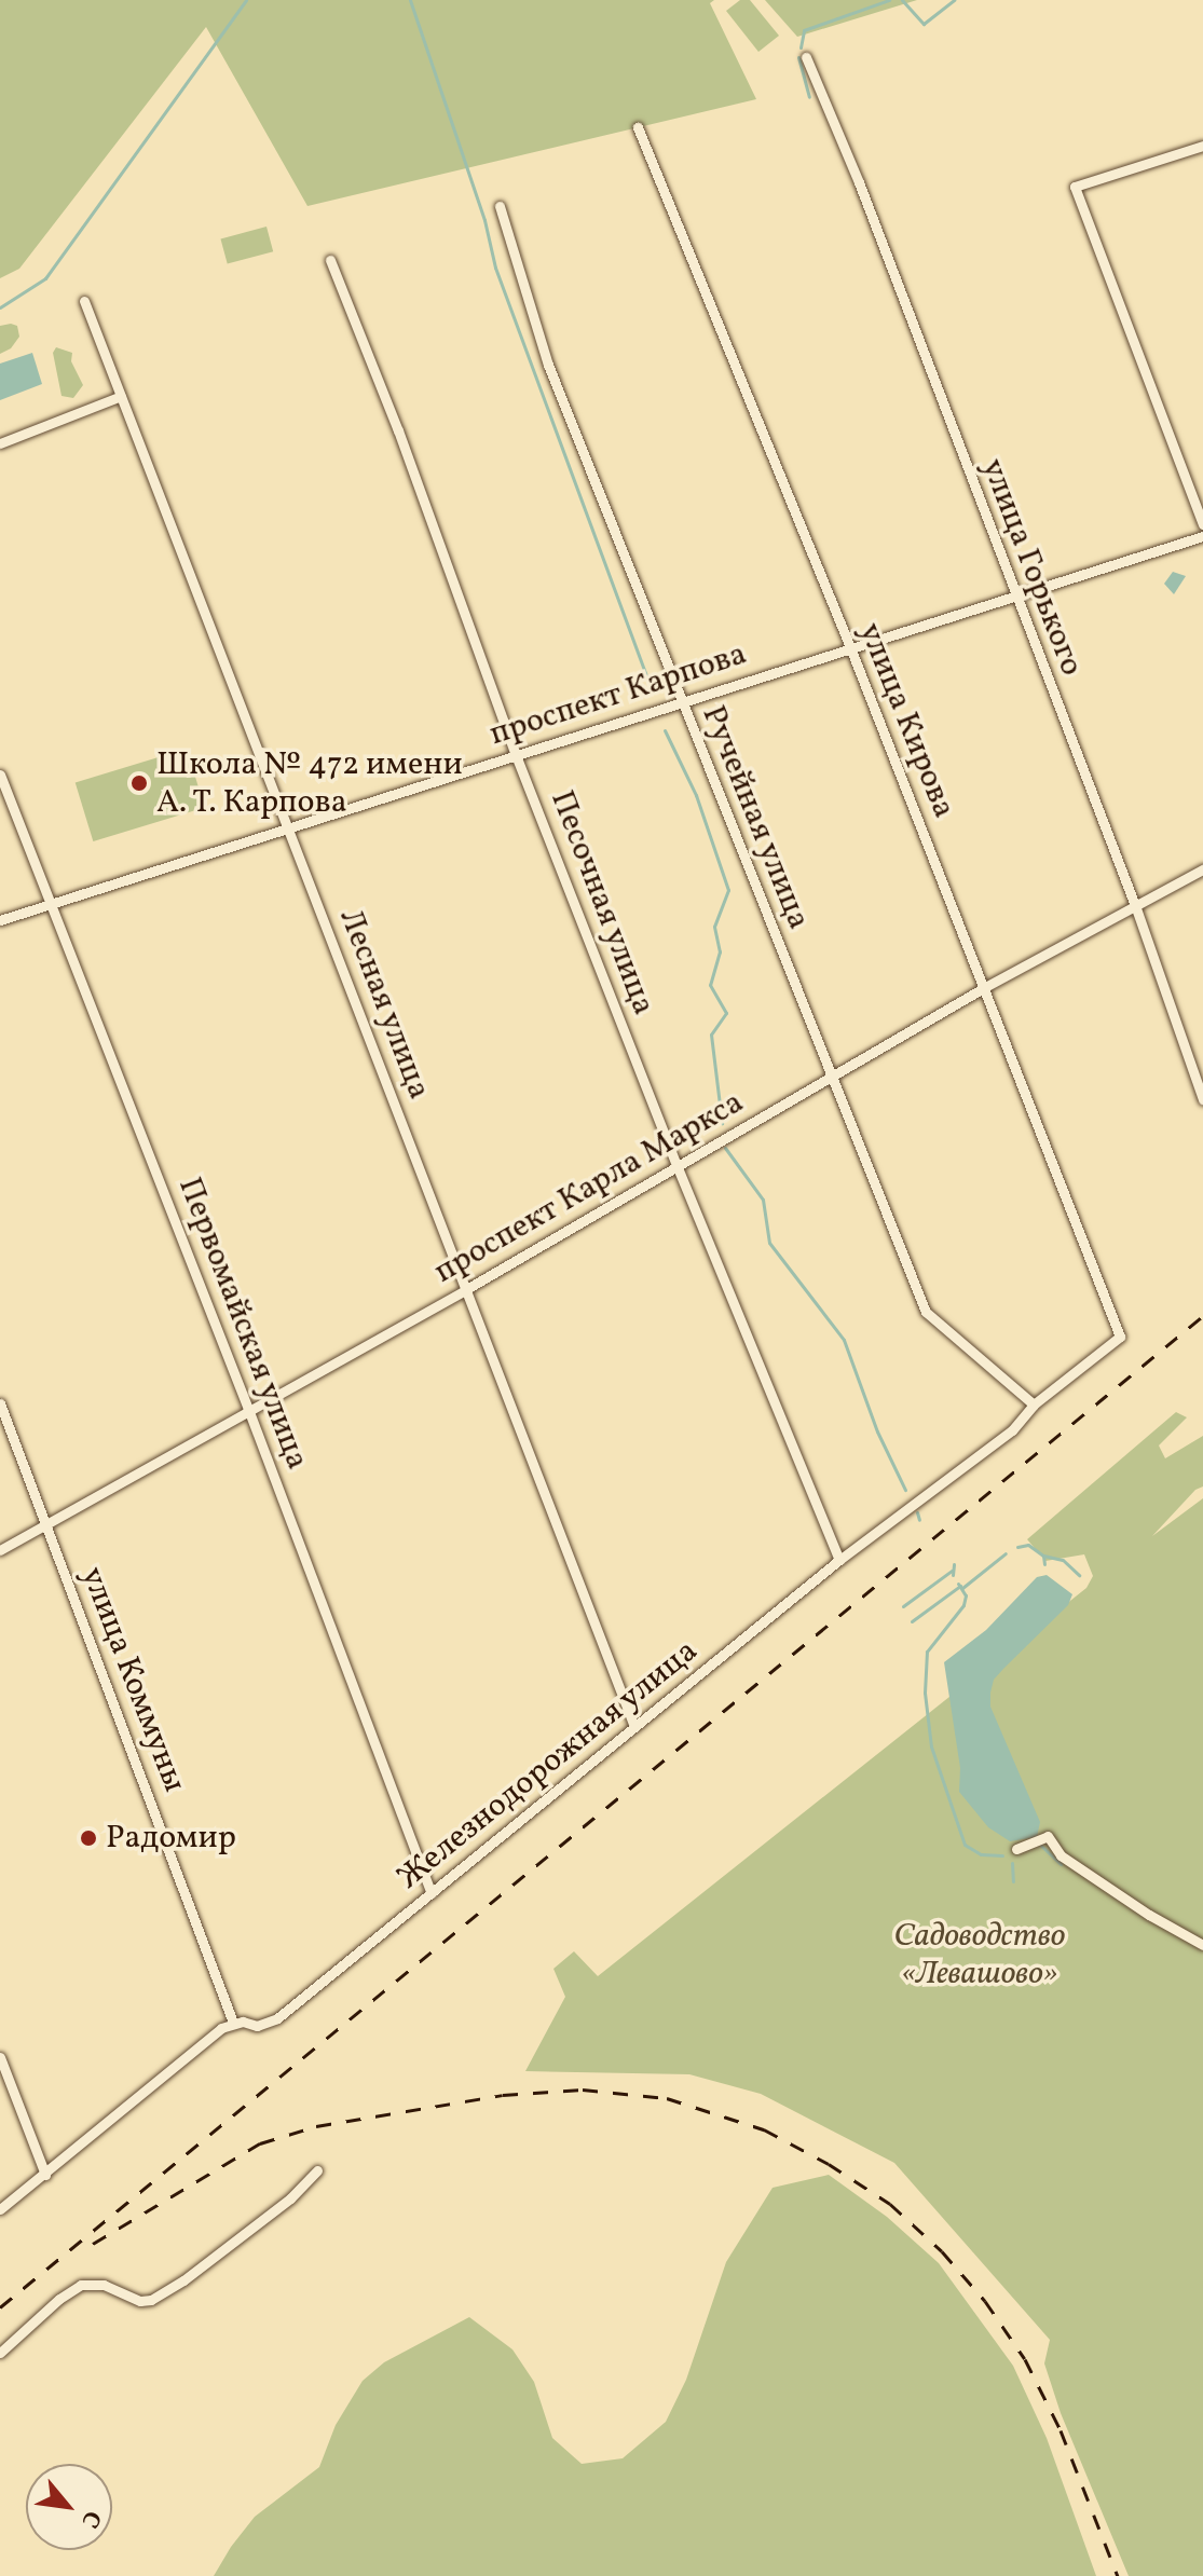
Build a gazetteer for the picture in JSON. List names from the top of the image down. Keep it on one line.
{"streets":{"street":["улица Горького","проспект Карпова","улица Кирова","Ручейная улица","Песочная улица","Лесная улица","проспект Карла Маркса","Первомайская улица","улица Коммуны","Железнодорожная улица"]},"crossings":[["улица Горького","проспект Карпова"],["улица Горького","проспект Карла Маркса"],["проспект Карпова","улица Кирова"],["проспект Карпова","Ручейная улица"],["проспект Карпова","Песочная улица"],["проспект Карпова","Лесная улица"],["проспект Карпова","Первомайская улица"],["улица Кирова","проспект Карла Маркса"],["улица Кирова","Железнодорожная улица"],["Ручейная улица","проспект Карла Маркса"],["Ручейная улица","Железнодорожная улица"],["Песочная улица","проспект Карла Маркса"],["Песочная улица","Железнодорожная улица"],["Лесная улица","проспект Карла Маркса"],["Лесная улица","Железнодорожная улица"],["проспект Карла Маркса","Первомайская улица"],["проспект Карла Маркса","улица Коммуны"],["Первомайская улица","Железнодорожная улица"],["улица Коммуны","Железнодорожная улица"]],"parks":["Садоводство «Левашово»"],"places":["Школа № 472 имени А. Т. Карпова","Радомир"],"north":"bottom right"}
